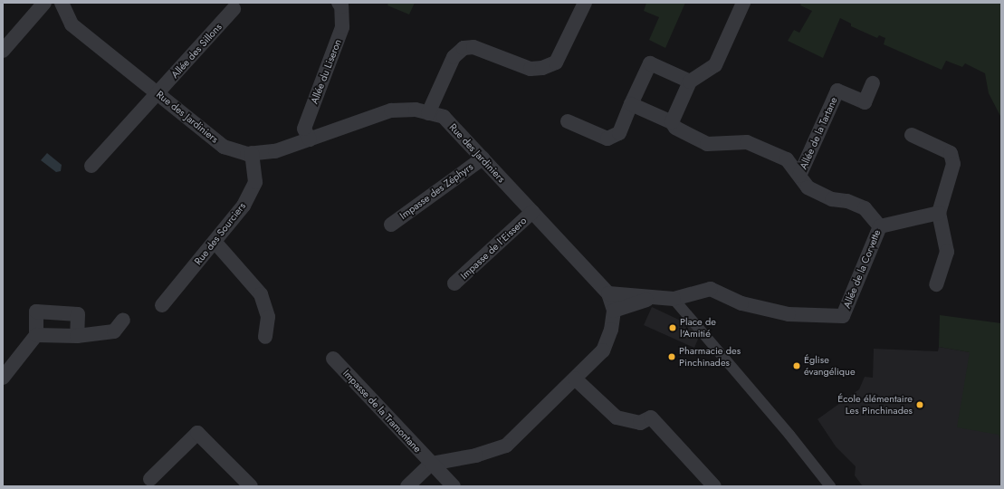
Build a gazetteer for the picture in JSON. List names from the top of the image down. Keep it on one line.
{"streets":{"street":["Allée des Sillons","Allée du Liseron","Rue des Jardiniers","Allée de la Tartane","Impasse des Zéphyrs","Rue des Sourciers","Impasse de l’Eissero","Allée de la Corvette","Impasse de la Tramontane"]},"crossings":[["Allée des Sillons","Rue des Jardiniers"],["Allée du Liseron","Rue des Jardiniers"],["Rue des Jardiniers","Impasse des Zéphyrs"],["Rue des Jardiniers","Rue des Sourciers"],["Rue des Jardiniers","Impasse de l’Eissero"],["Rue des Jardiniers","Allée de la Corvette"],["Rue des Jardiniers","Impasse de la Tramontane"],["Allée de la Tartane","Allée de la Corvette"]],"places":["Place de l'Amitié","Pharmacie des Pinchinades","Église évangélique","École élémentaire Les Pinchinades"]}
